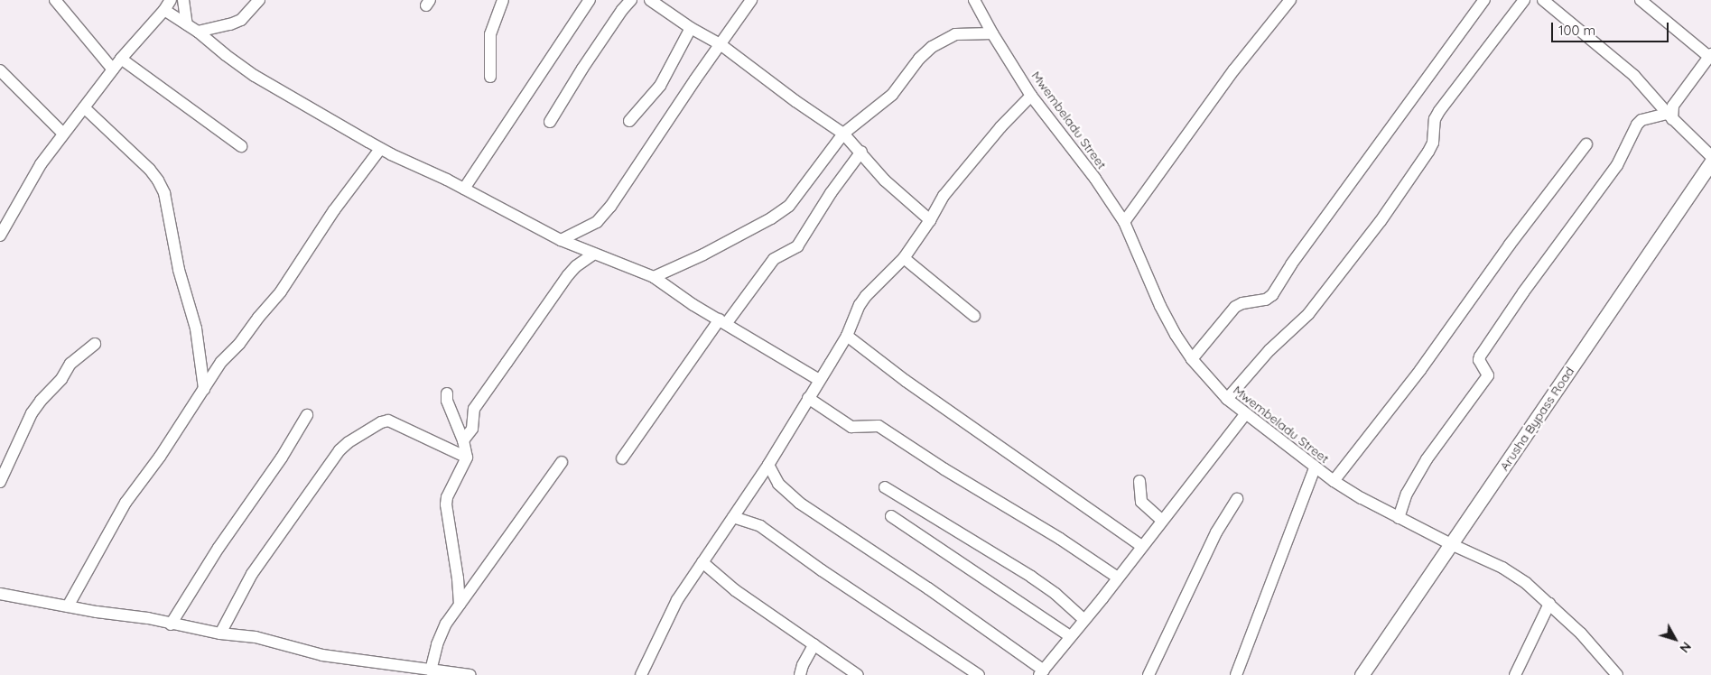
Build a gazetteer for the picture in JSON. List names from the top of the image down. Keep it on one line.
{"streets":{"main road":["Arusha Bypass Road"],"street":["Mwembeladu Street"]},"crossings":[["Mwembeladu Street","Arusha Bypass Road"]],"scale_bar":"100 m","north":"bottom right"}
